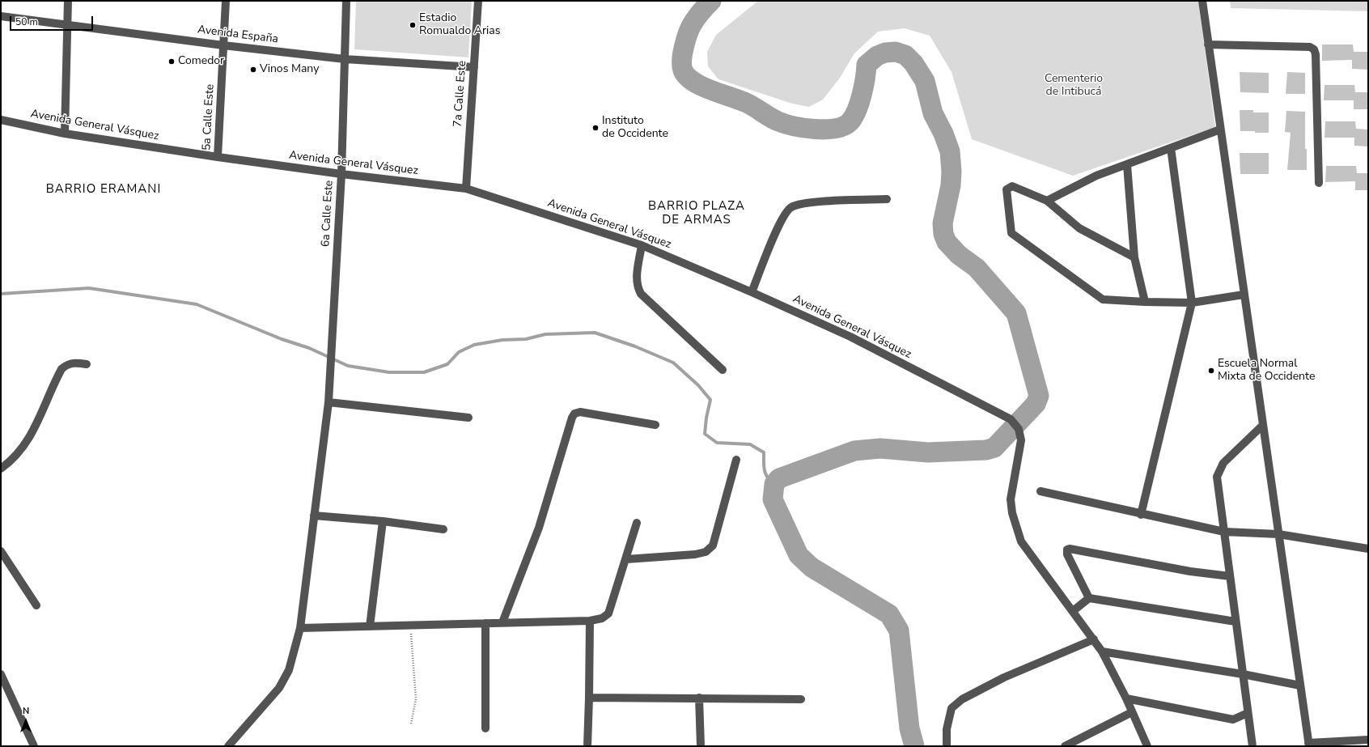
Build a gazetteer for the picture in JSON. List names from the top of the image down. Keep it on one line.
{"streets":{"street":["Avenida España","7a Calle Este","5a Calle Este","Avenida General Vásquez","6a Calle Este"]},"crossings":[["Avenida España","7a Calle Este"],["Avenida España","5a Calle Este"],["Avenida España","6a Calle Este"],["7a Calle Este","Avenida General Vásquez"],["5a Calle Este","Avenida General Vásquez"],["Avenida General Vásquez","6a Calle Este"]],"districts":["BARRIO ERAMANI","BARRIO PLAZA DE ARMAS"],"parks":["Cementerio de Intibucá"],"places":["Estadio Romualdo Arias","Comedor","Vinos Many","Instituto de Occidente","Escuela Normal Mixta de Occidente"],"scale_bar":"50 m","north":"top"}
